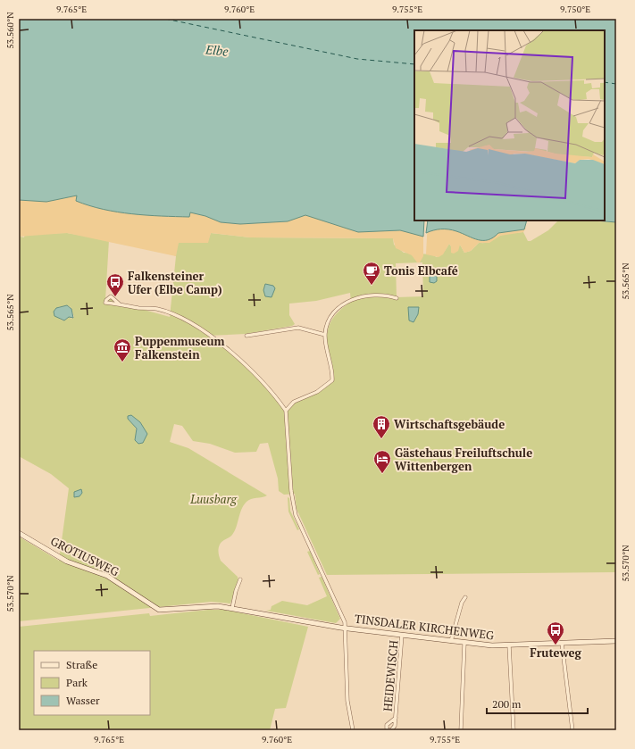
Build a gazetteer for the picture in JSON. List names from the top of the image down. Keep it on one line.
{"streets":{"street":["GROTIUSWEG","TINSDALER KIRCHENWEG","HEIDEWISCH"]},"crossings":[["GROTIUSWEG","TINSDALER KIRCHENWEG"],["TINSDALER KIRCHENWEG","HEIDEWISCH"]],"water":["Elbe"],"parks":["Luusbarg"],"places":{"cafe":["Tonis Elbcafé"],"bus stop":["Falkensteiner Ufer (Elbe Camp)","Fruteweg"],"museum":["Puppenmuseum Falkenstein"],"building":["Wirtschaftsgebäude"],"hotel":["Gästehaus Freiluftschule Wittenbergen"]},"legend":["Straße","Park","Wasser"],"scale_bar":"200 m","coordinates":["9.765°E","9.760°E","9.755°E","9.750°E","53.560°N","53.565°N","53.570°N"]}
